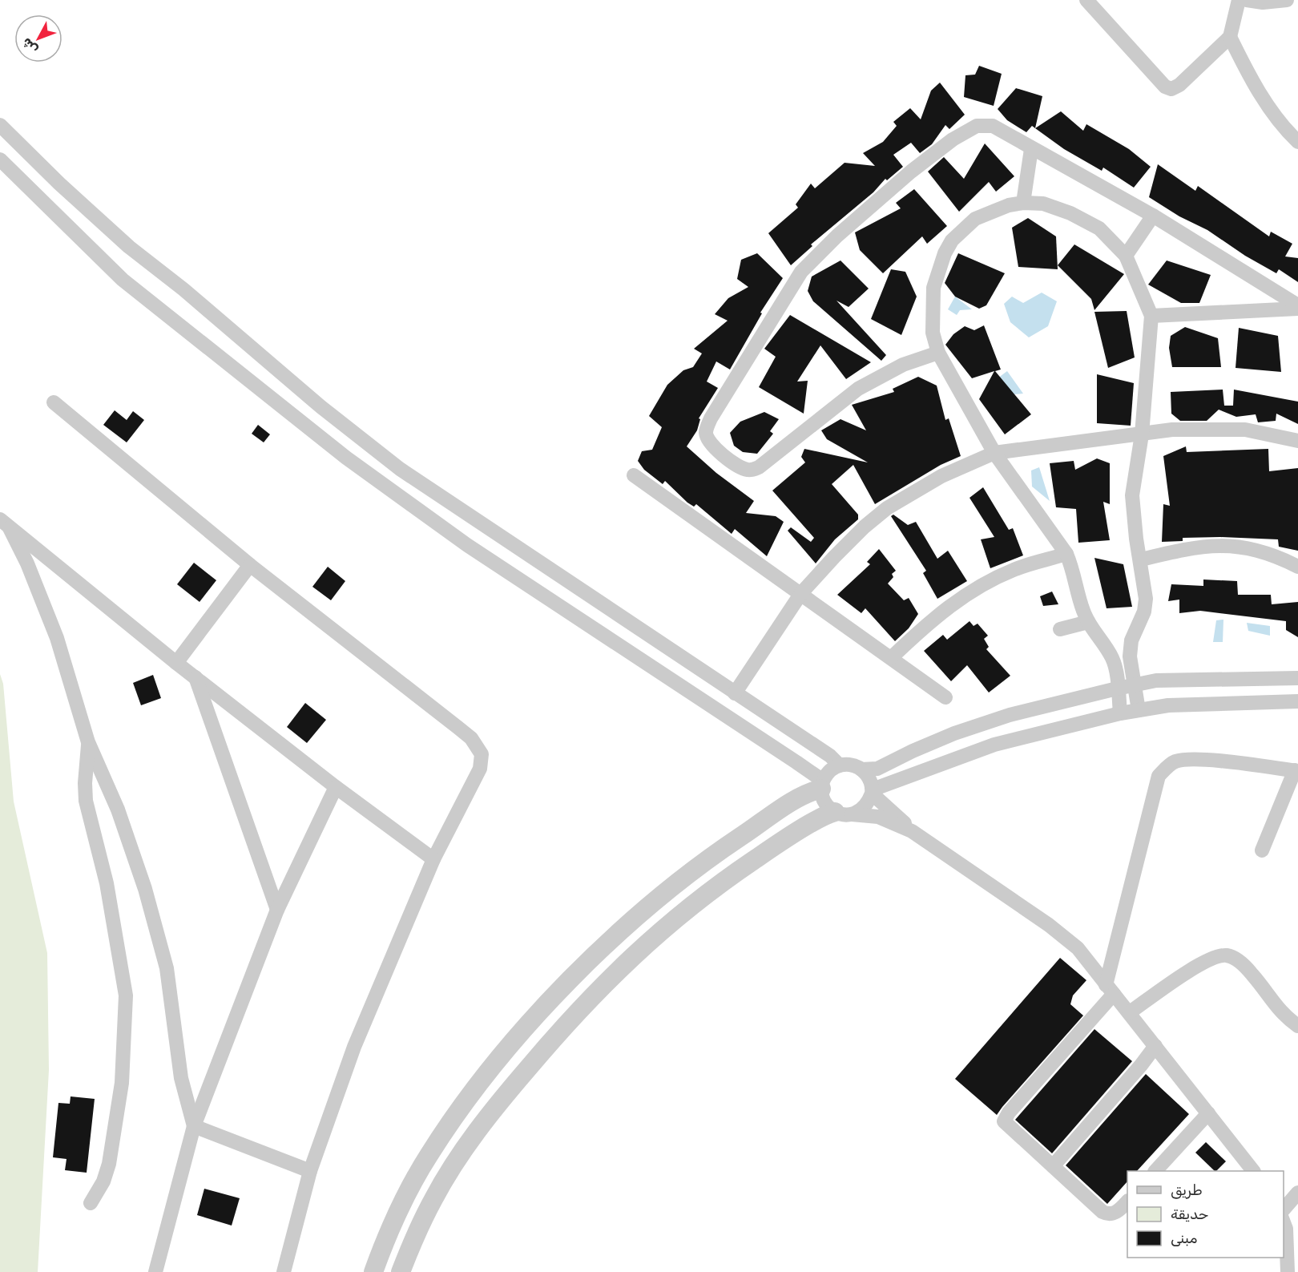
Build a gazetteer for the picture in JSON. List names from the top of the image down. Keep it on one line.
{"legend":["طريق","حديقة","مبنى"],"north":"bottom left"}
